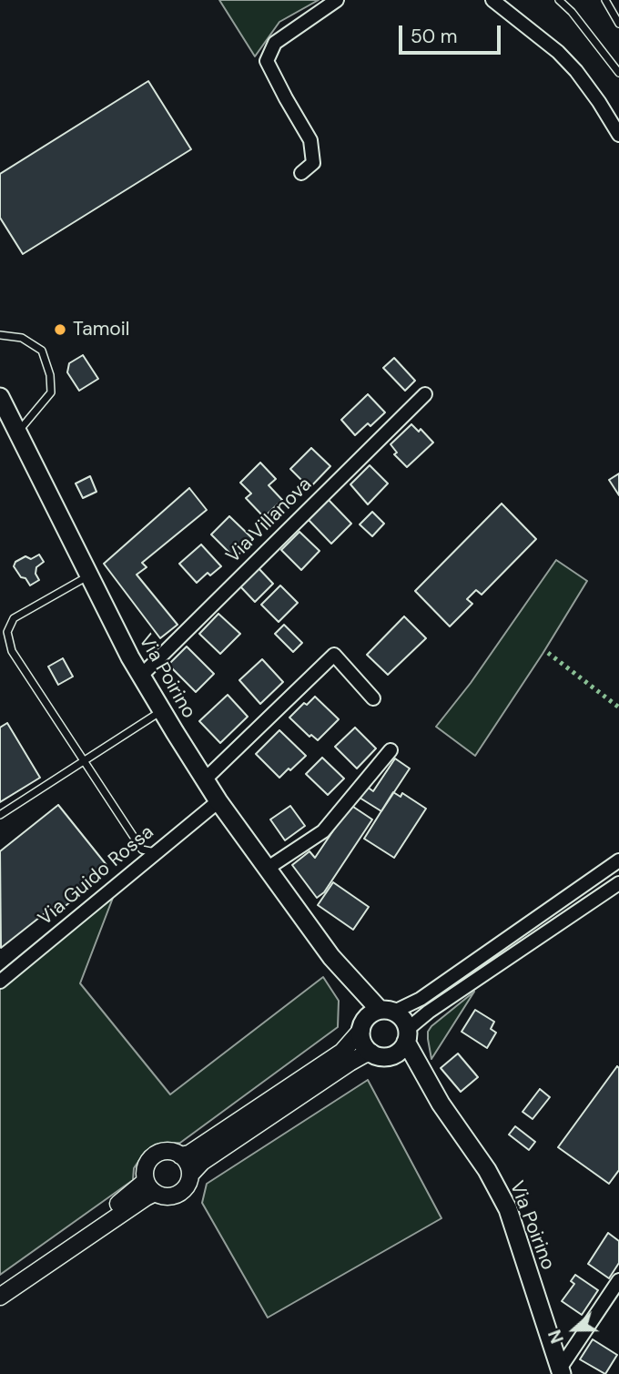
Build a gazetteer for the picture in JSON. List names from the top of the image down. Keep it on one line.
{"streets":{"main road":["Via Poirino"],"street":["Via Villanova","Via Guido Rossa"]},"crossings":[["Via Villanova","Via Poirino"],["Via Poirino","Via Guido Rossa"]],"places":["Tamoil"],"scale_bar":"50 m","north":"left"}
